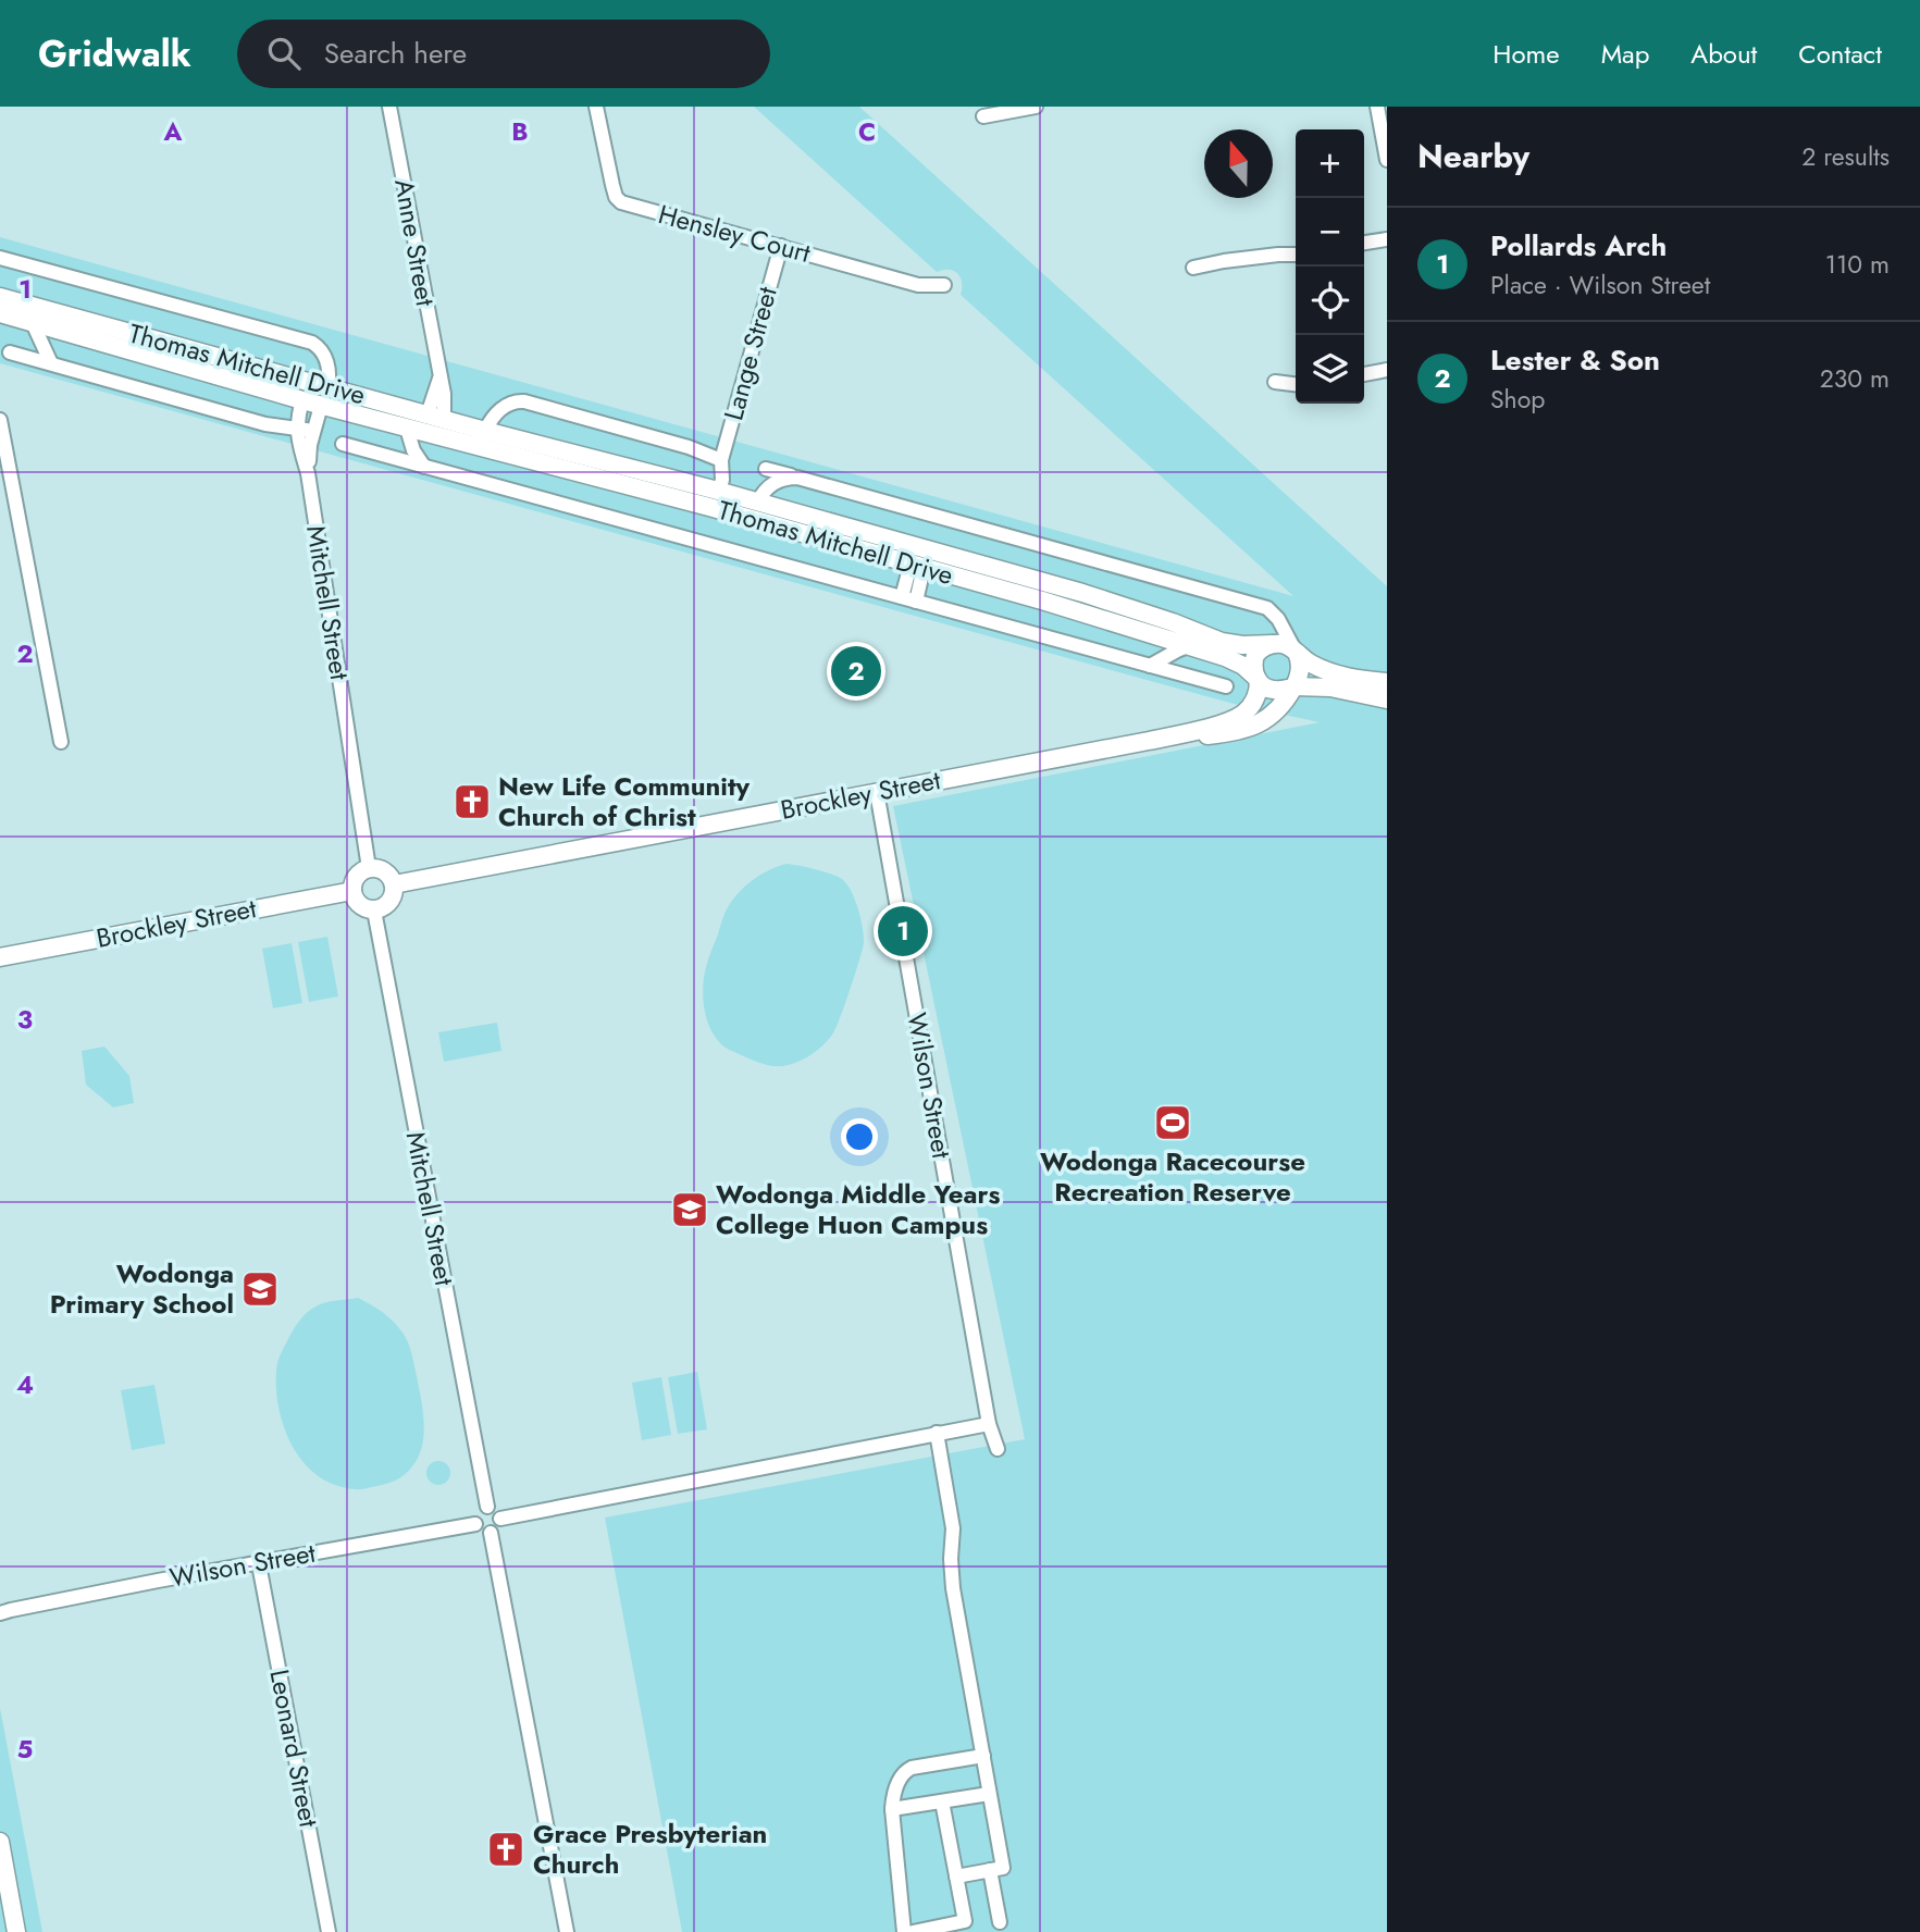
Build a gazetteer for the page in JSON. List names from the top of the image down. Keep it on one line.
{"streets":{"main road":["Thomas Mitchell Drive","Brockley Street"],"street":["Hensley Court","Anne Street","Lange Street","Mitchell Street","Wilson Street","Leonard Street"]},"crossings":[["Hensley Court","Lange Street"],["Anne Street","Thomas Mitchell Drive"],["Lange Street","Thomas Mitchell Drive"],["Thomas Mitchell Drive","Mitchell Street"],["Thomas Mitchell Drive","Brockley Street"],["Mitchell Street","Brockley Street"],["Mitchell Street","Wilson Street"],["Brockley Street","Wilson Street"],["Wilson Street","Leonard Street"]],"places":{"church":["New Life Community Church of Christ","Grace Presbyterian Church"],"sports":["Wodonga Racecourse Recreation Reserve"],"school or university":["Wodonga Middle Years College Huon Campus","Wodonga Primary School"]},"north":"top","page":{"header":"Gridwalk","search":"Search here","nav":["Home","Map","About","Contact"],"heading":["Nearby","2 results"],"map_buttons":["+","−"],"list":[{"mark":"1","name":"Pollards Arch","note":"Place · Wilson Street","value":"110 m"},{"mark":"2","name":"Lester & Son","note":"Shop","value":"230 m"}],"pins":["2","1"]},"grid":{"columns":["A","B","C"],"rows":["1","2","3","4","5"]}}
